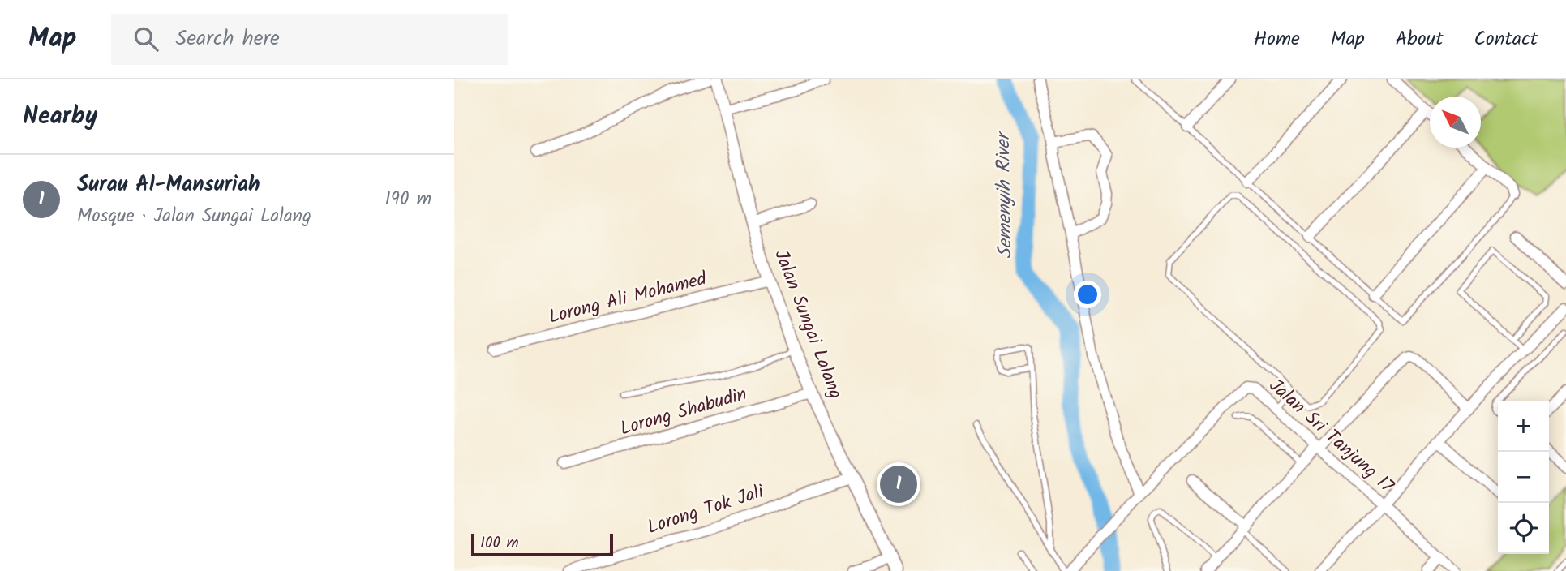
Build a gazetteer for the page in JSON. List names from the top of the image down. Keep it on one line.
{"streets":{"street":["Lorong Ali Mohamed","Jalan Sungai Lalang","Lorong Shabudin","Jalan Sri Tanjung 17","Lorong Tok Jali"]},"crossings":[["Lorong Ali Mohamed","Jalan Sungai Lalang"],["Jalan Sungai Lalang","Lorong Shabudin"],["Jalan Sungai Lalang","Lorong Tok Jali"]],"water":["Semenyih River"],"scale_bar":"100 m","north":"top left","page":{"header":"Map","search":"Search here","nav":["Home","Map","About","Contact"],"heading":"Nearby","list":[{"mark":"1","name":"Surau Al-Mansuriah","note":"Mosque · Jalan Sungai Lalang","value":"190 m"}],"map_buttons":["+","−"],"pins":"1","scale":"100 m"}}
